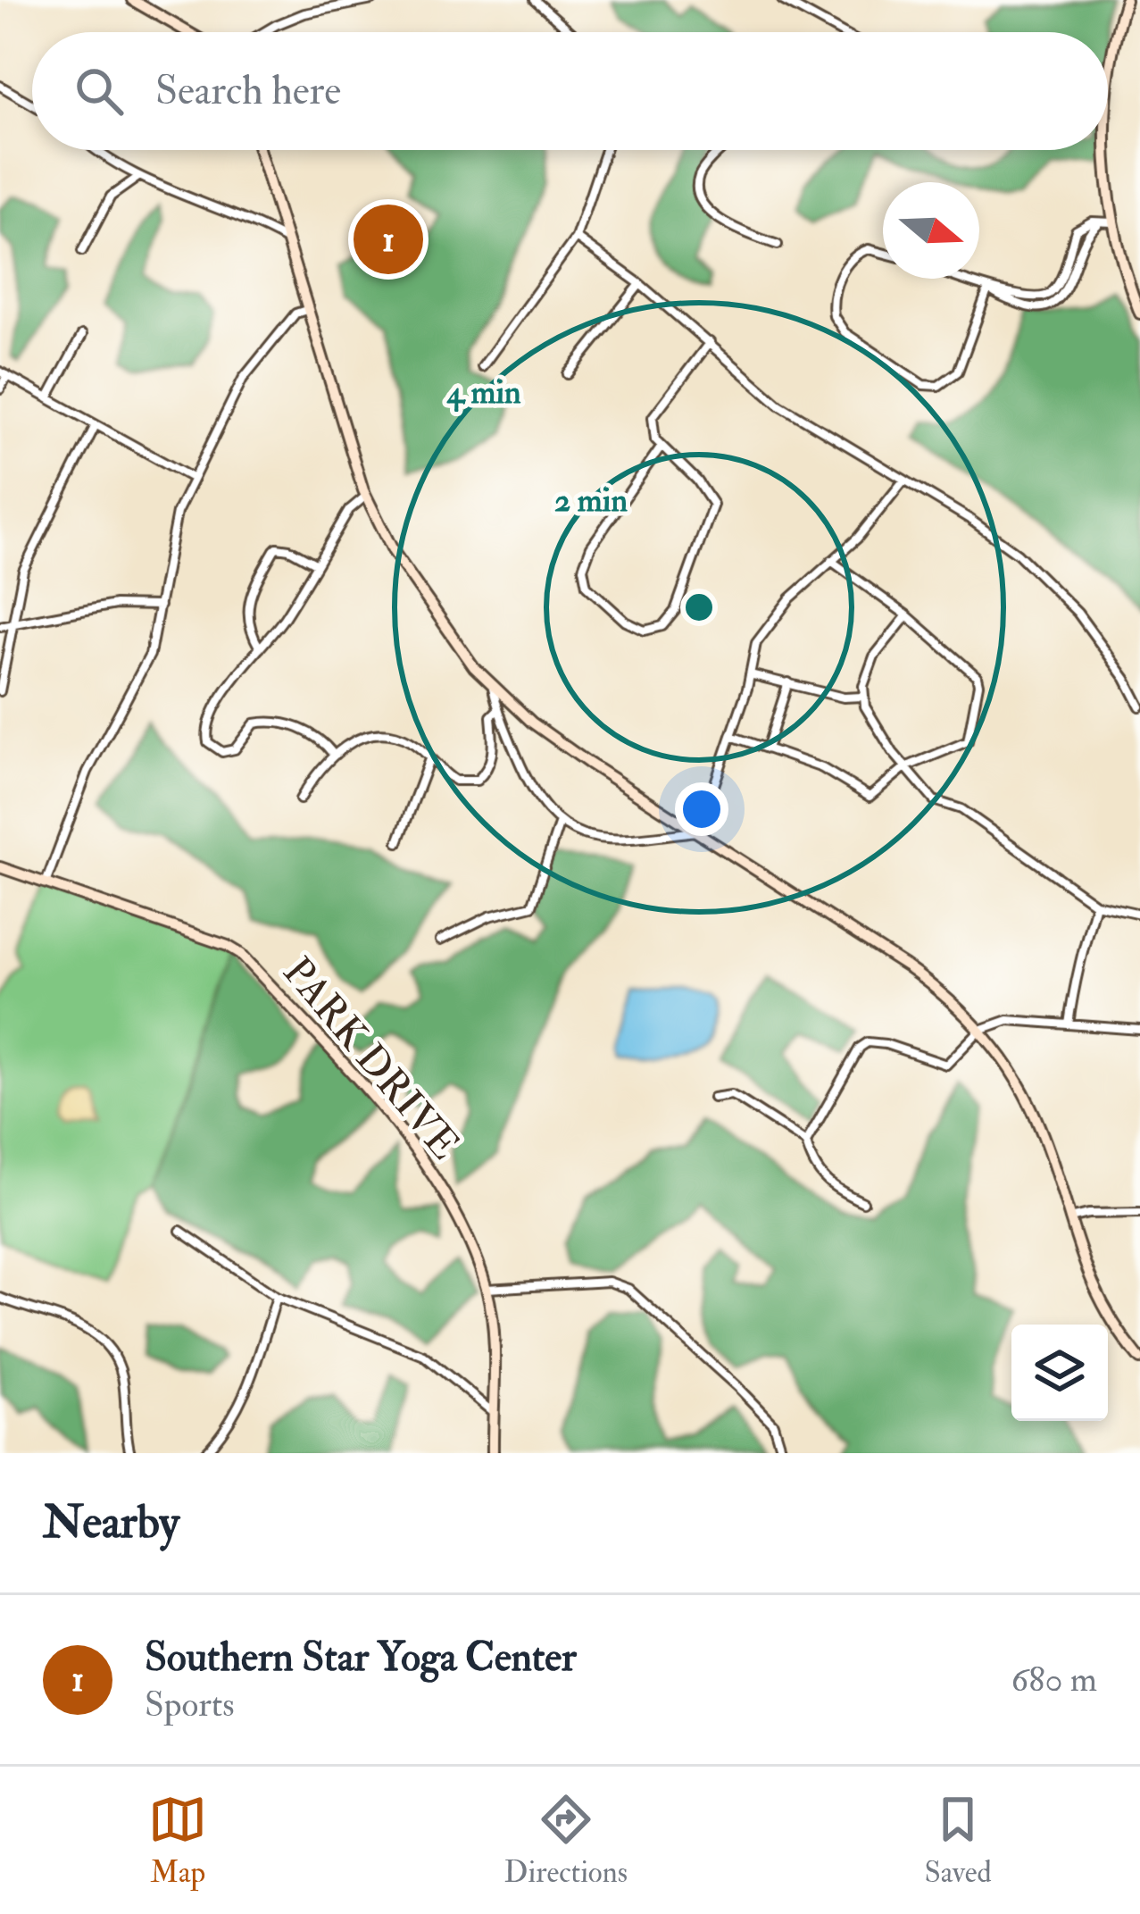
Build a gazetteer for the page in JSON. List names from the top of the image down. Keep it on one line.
{"streets":{"street":["PARK DRIVE"]},"north":"right","page":{"search":"Search here","pins":"1","heading":"Nearby","list":[{"mark":"1","name":"Southern Star Yoga Center","note":"Sports","value":"680 m"}],"nav":["Map","Directions","Saved"]},"rings":["4 min","2 min"]}
